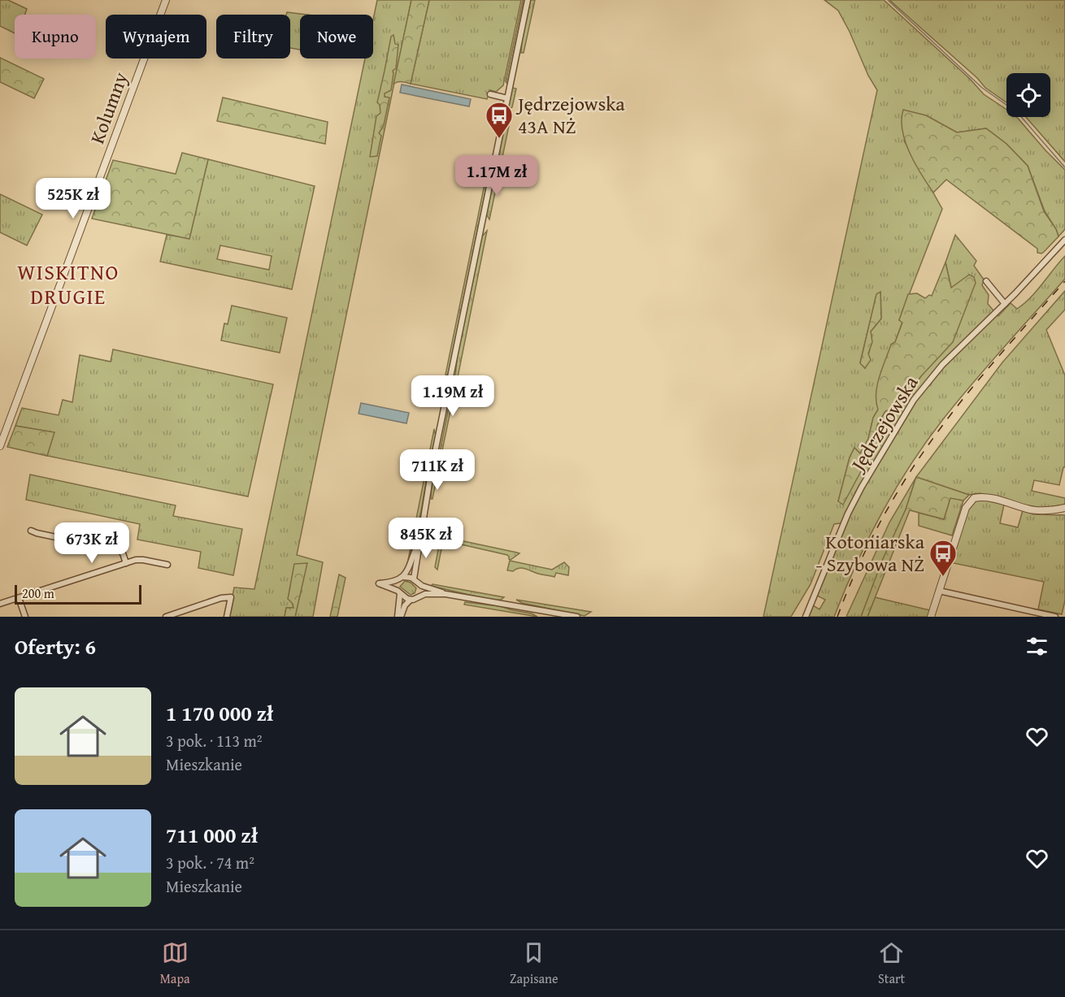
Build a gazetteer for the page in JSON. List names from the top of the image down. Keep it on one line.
{"streets":{"street":["Kolumny","Jędrzejowska"]},"districts":["WISKITNO DRUGIE"],"places":{"bus stop":["Jędrzejowska 43A NŻ","Kotoniarska - Szybowa NŻ"]},"scale_bar":"200 m","page":{"chip":["Kupno","Wynajem","Filtry","Nowe"],"price":["1.17M zł","525K zł","1.19M zł","711K zł","845K zł","673K zł"],"scale":"200 m","heading":"Oferty: 6","list":[{"name":"1 170 000 zł","note":"3 pok. · 113 m² · Mieszkanie"},{"name":"711 000 zł","note":"3 pok. · 74 m² · Mieszkanie"}],"tabs":["Mapa","Zapisane","Start"]}}
